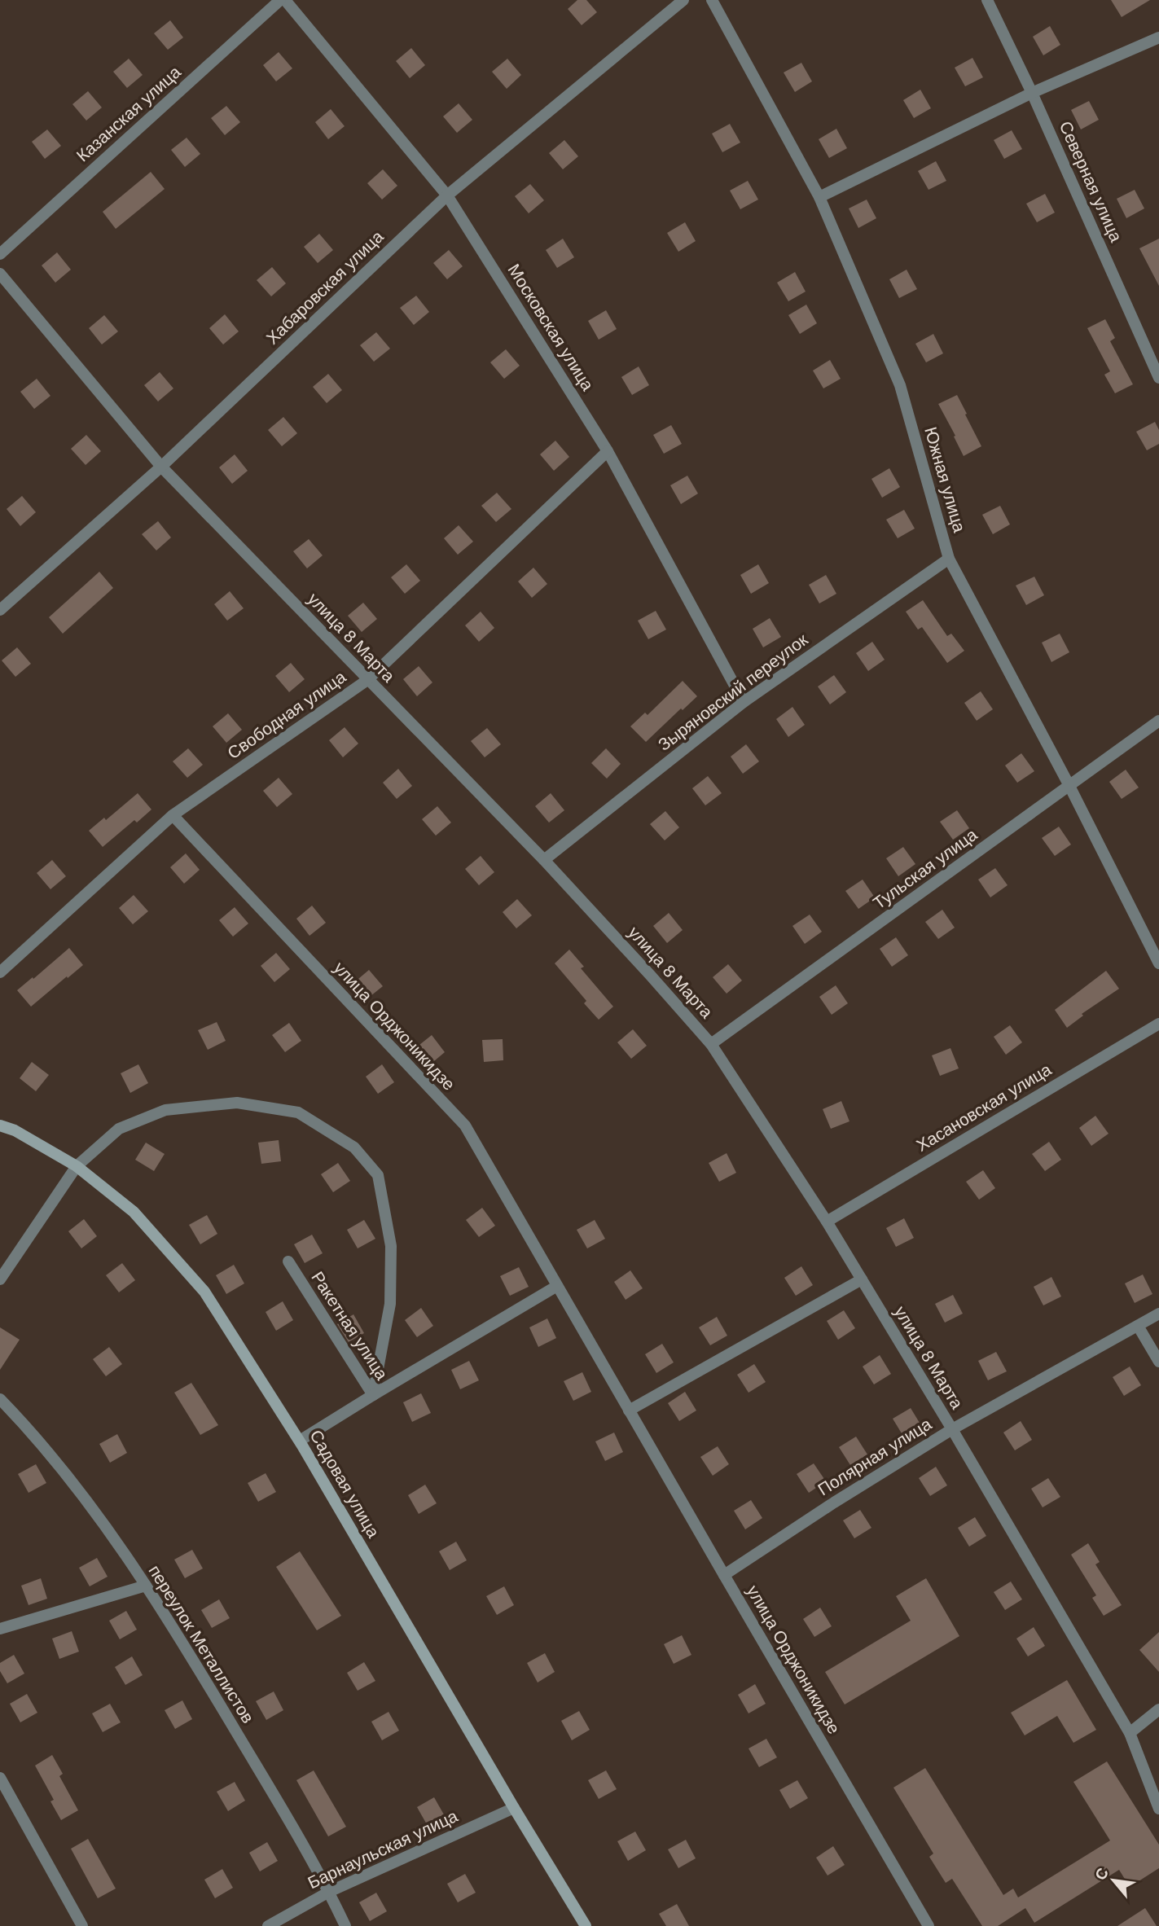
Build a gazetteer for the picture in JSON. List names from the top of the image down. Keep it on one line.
{"streets":{"street":["Казанская улица","Северная улица","Хабаровская улица","Московская улица","Южная улица","улица 8 Марта","Зыряновский переулок","Свободная улица","Тульская улица","улица Орджоникидзе","Хасановская улица","Ракетная улица","Полярная улица","Садовая улица","переулок Металлистов","Барнаульская улица"]},"crossings":[["Хабаровская улица","Московская улица"],["Хабаровская улица","улица 8 Марта"],["Московская улица","Зыряновский переулок"],["Московская улица","Свободная улица"],["Южная улица","Зыряновский переулок"],["Южная улица","Тульская улица"],["улица 8 Марта","Зыряновский переулок"],["улица 8 Марта","Свободная улица"],["улица 8 Марта","Тульская улица"],["улица 8 Марта","Хасановская улица"],["улица 8 Марта","Полярная улица"],["Свободная улица","улица Орджоникидзе"],["улица Орджоникидзе","Полярная улица"],["Ракетная улица","Садовая улица"],["Садовая улица","Барнаульская улица"],["переулок Металлистов","Барнаульская улица"]],"north":"top left"}
